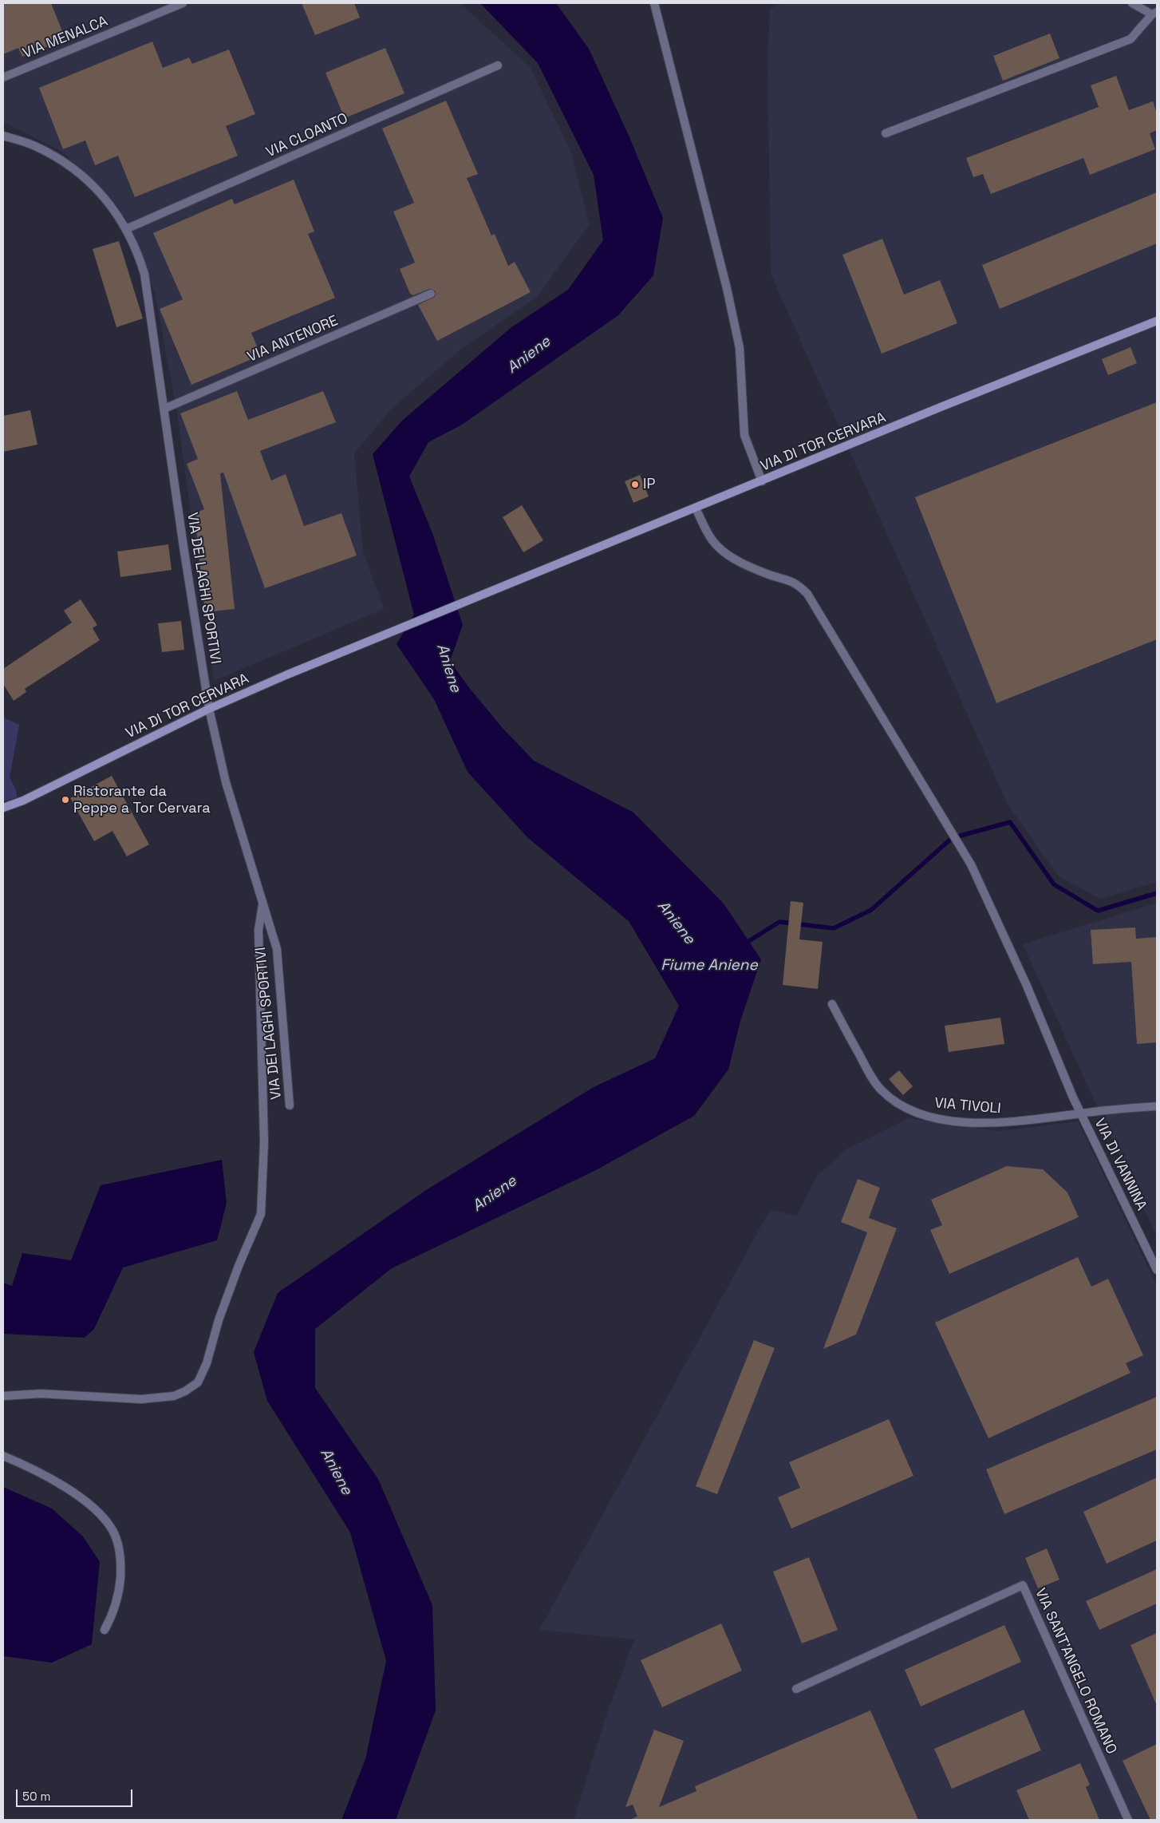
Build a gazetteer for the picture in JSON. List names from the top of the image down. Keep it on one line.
{"streets":{"street":["VIA MENALCA","VIA CLOANTO","VIA ANTENORE","VIA DI TOR CERVARA","VIA DEI LAGHI SPORTIVI","VIA TIVOLI","VIA DI VANNINA","VIA SANT'ANGELO ROMANO"]},"crossings":[["VIA CLOANTO","VIA DEI LAGHI SPORTIVI"],["VIA ANTENORE","VIA DEI LAGHI SPORTIVI"],["VIA DI TOR CERVARA","VIA DEI LAGHI SPORTIVI"],["VIA DI TOR CERVARA","VIA DI VANNINA"],["VIA TIVOLI","VIA DI VANNINA"]],"water":["Aniene","Fiume Aniene"],"places":["IP","Ristorante da Peppe a Tor Cervara"],"scale_bar":"50 m"}
